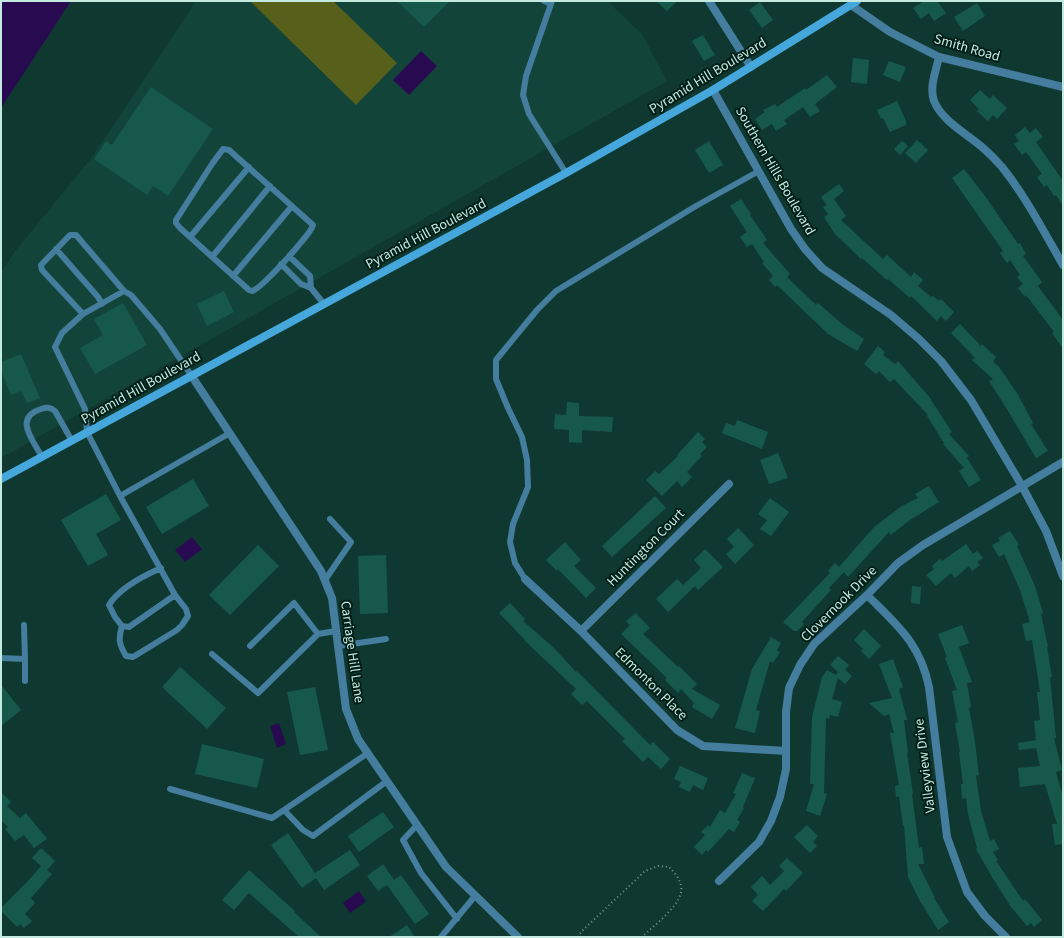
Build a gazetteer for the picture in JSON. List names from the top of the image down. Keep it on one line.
{"streets":{"main road":["Pyramid Hill Boulevard"],"street":["Smith Road","Southern Hills Boulevard","Huntington Court","Clovernook Drive","Carriage Hill Lane","Edmonton Place","Valleyview Drive"]},"crossings":[["Smith Road","Pyramid Hill Boulevard"],["Pyramid Hill Boulevard","Southern Hills Boulevard"],["Pyramid Hill Boulevard","Carriage Hill Lane"],["Southern Hills Boulevard","Clovernook Drive"],["Huntington Court","Edmonton Place"],["Clovernook Drive","Edmonton Place"],["Clovernook Drive","Valleyview Drive"]]}
